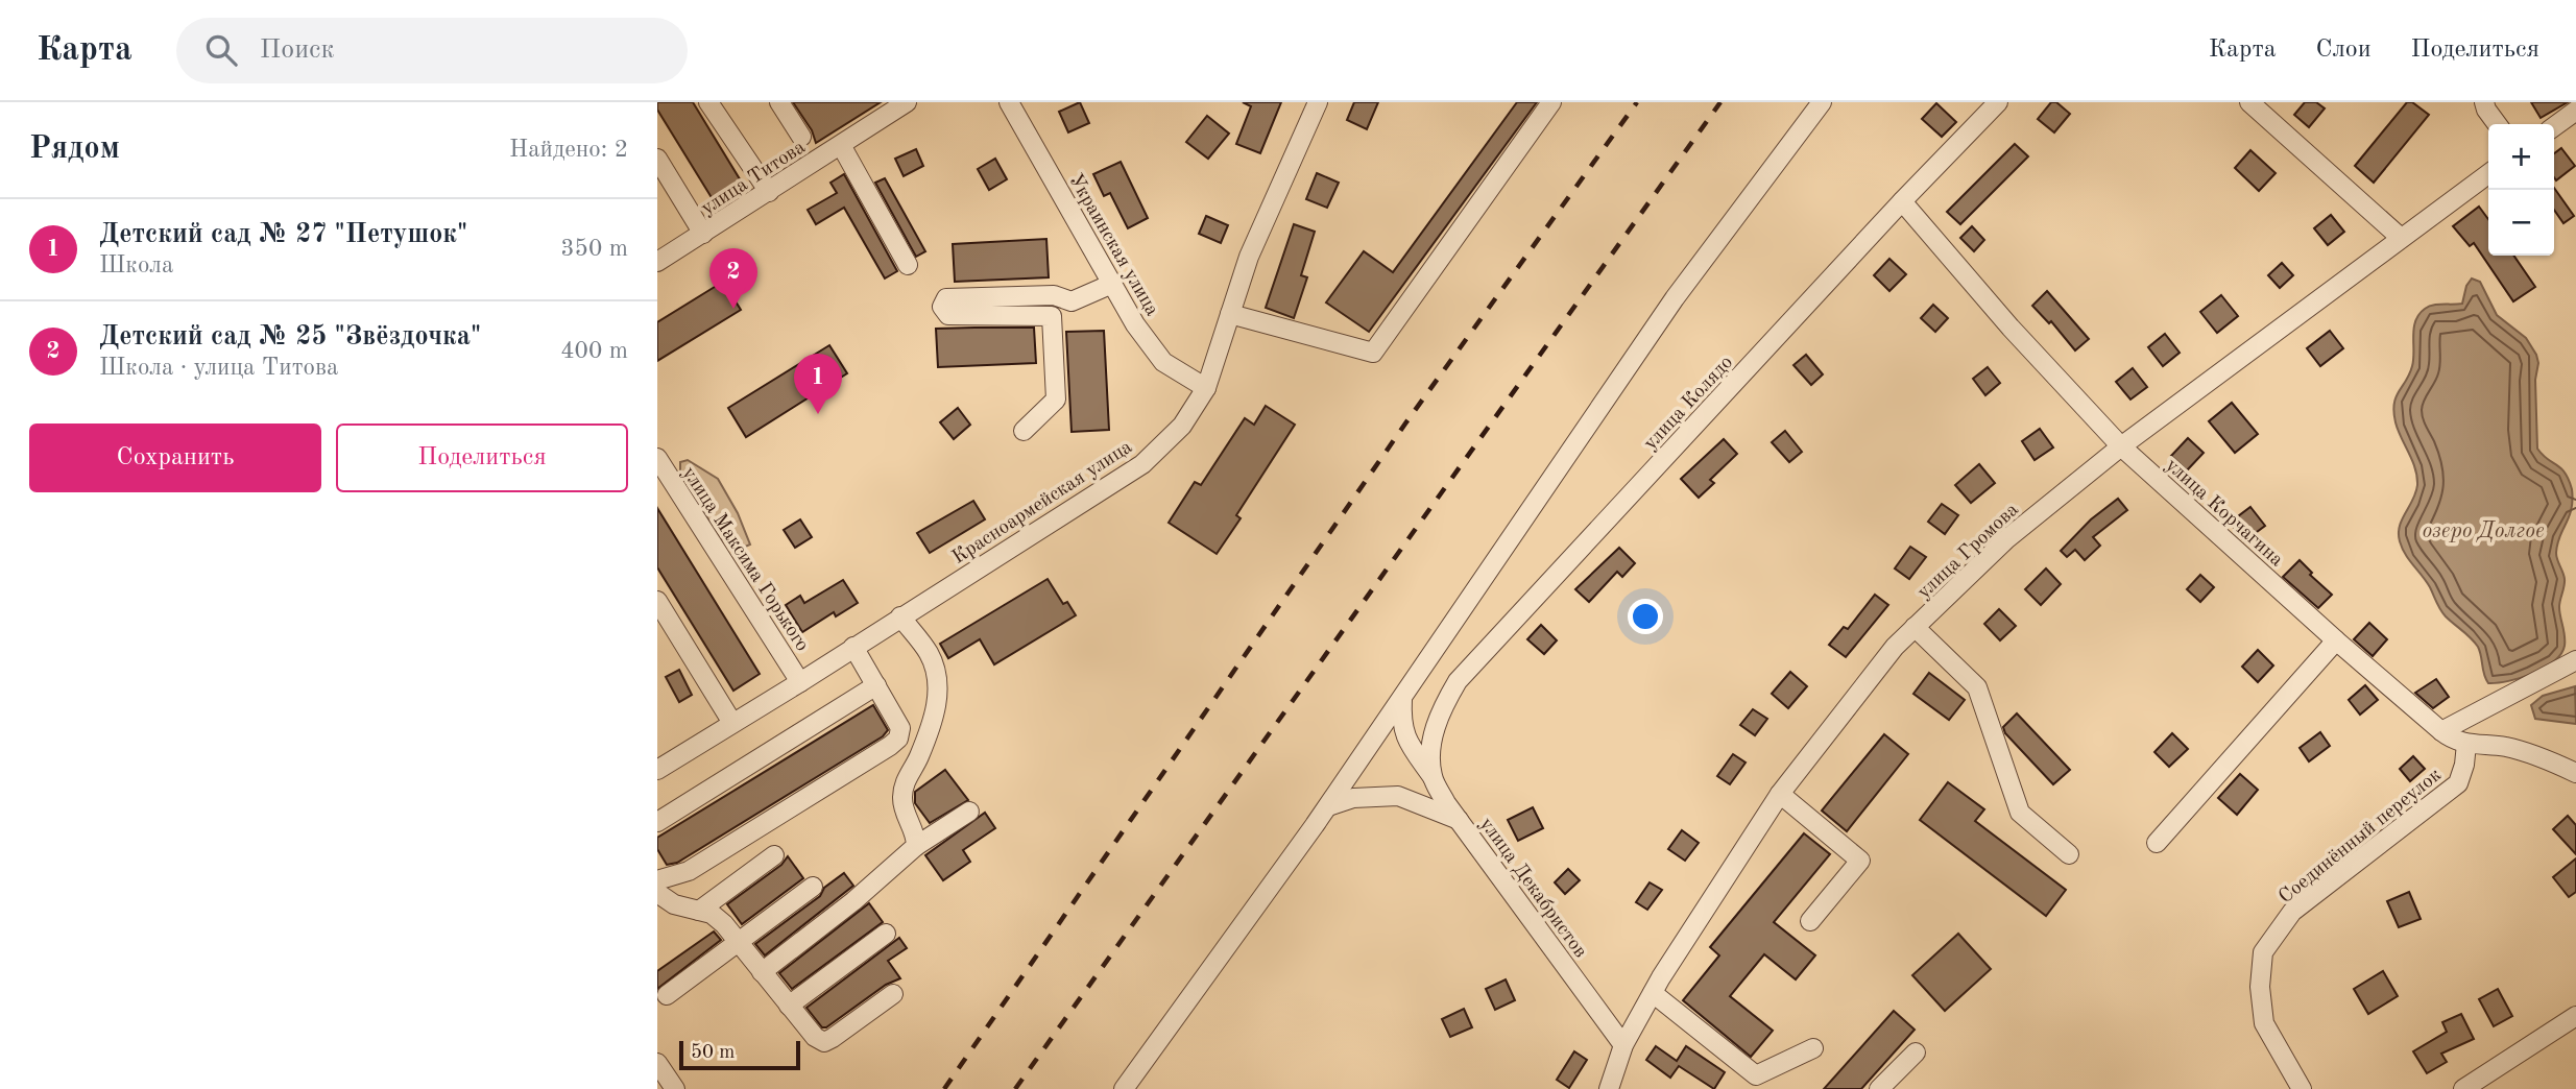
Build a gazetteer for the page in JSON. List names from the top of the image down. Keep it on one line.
{"streets":{"street":["улица Титова","Украинская улица","улица Колядо","Красноармейская улица","улица Корчагина","улица Громова","улица Максима Горького","Соединённый переулок","улица Декабристов"]},"crossings":[["Украинская улица","Красноармейская улица"],["улица Колядо","улица Корчагина"],["улица Колядо","улица Декабристов"],["Красноармейская улица","улица Максима Горького"],["улица Корчагина","улица Громова"],["улица Корчагина","Соединённый переулок"],["улица Громова","улица Декабристов"]],"water":["озеро Долгое"],"scale_bar":"50 m","page":{"header":"Карта","search":"Поиск","nav":["Карта","Слои","Поделиться"],"heading":["Рядом","Найдено: 2"],"map_buttons":["+","−"],"list":[{"mark":"1","name":"Детский сад № 27 \"Петушок\"","note":"Школа","value":"350 m"},{"mark":"2","name":"Детский сад № 25 \"Звёздочка\"","note":"Школа · улица Титова","value":"400 m"}],"pins":["2","1"],"buttons":["Сохранить","Поделиться"],"scale":"50 m"}}
